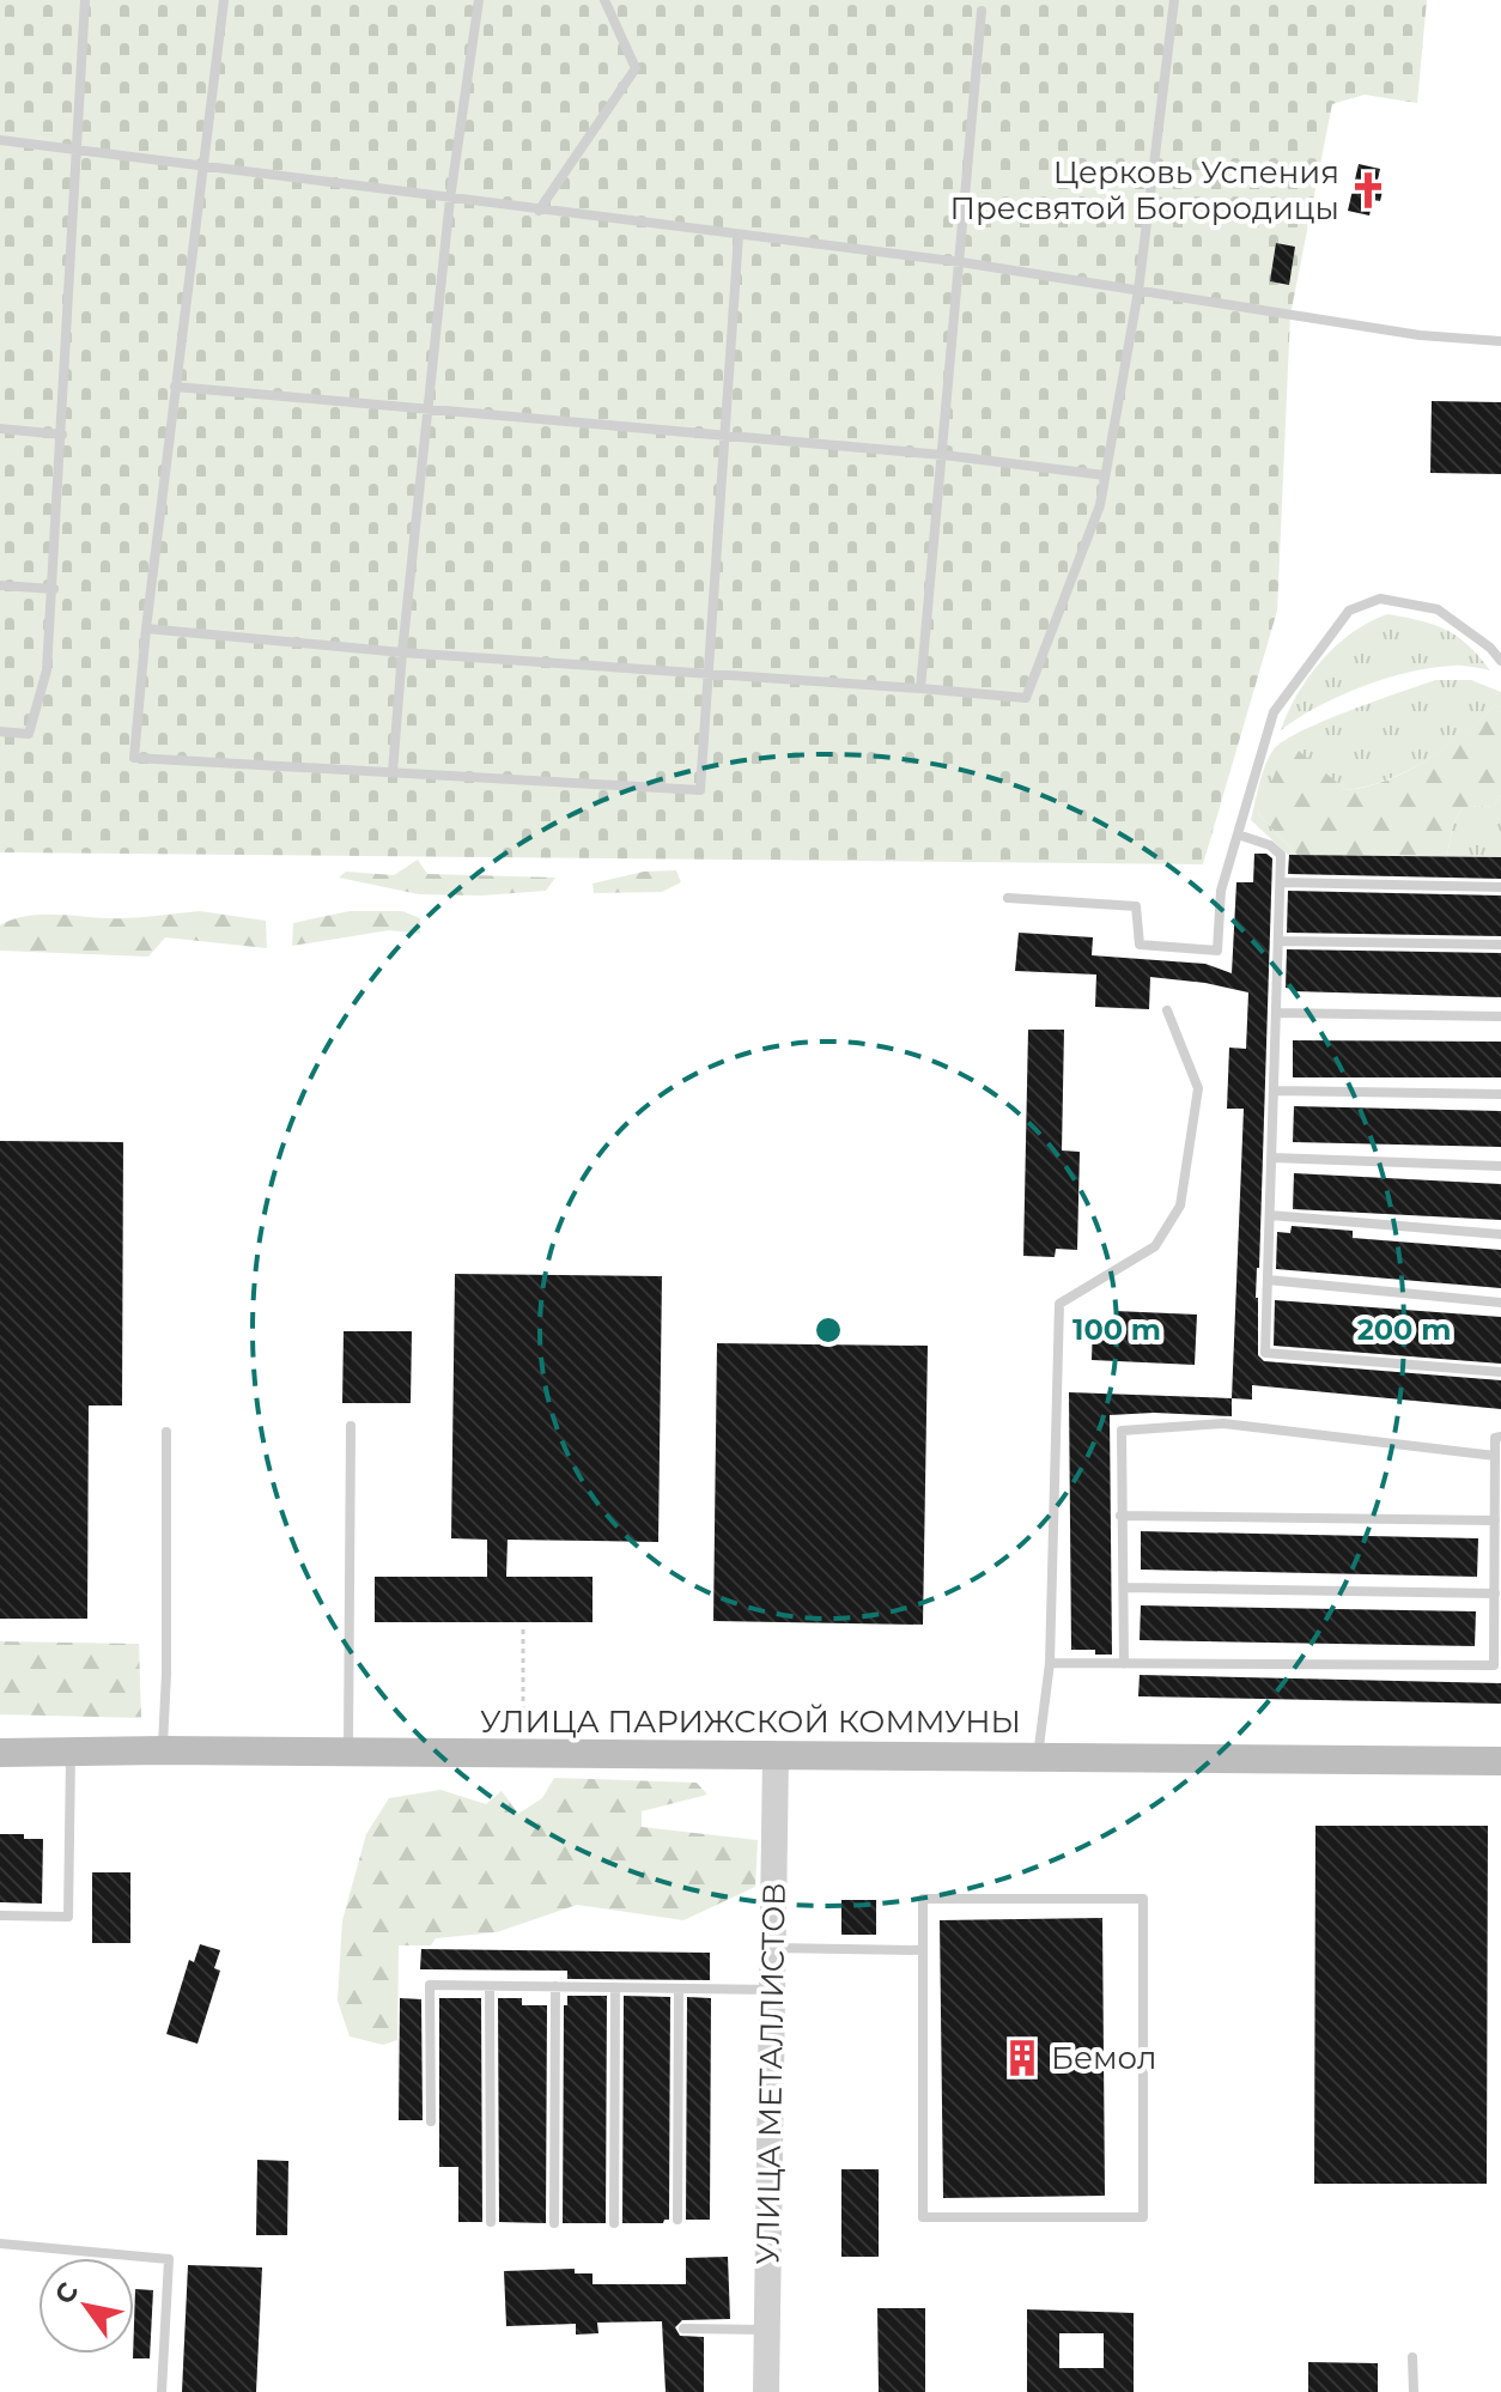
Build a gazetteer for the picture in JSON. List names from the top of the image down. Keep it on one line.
{"streets":{"main road":["УЛИЦА ПАРИЖСКОЙ КОММУНЫ"],"street":["УЛИЦА МЕТАЛЛИСТОВ"]},"crossings":[["УЛИЦА ПАРИЖСКОЙ КОММУНЫ","УЛИЦА МЕТАЛЛИСТОВ"]],"places":{"church":["Церковь Успения Пресвятой Богородицы"],"building":["Бемол"]},"north":"top left","rings":["100 m","200 m"]}
